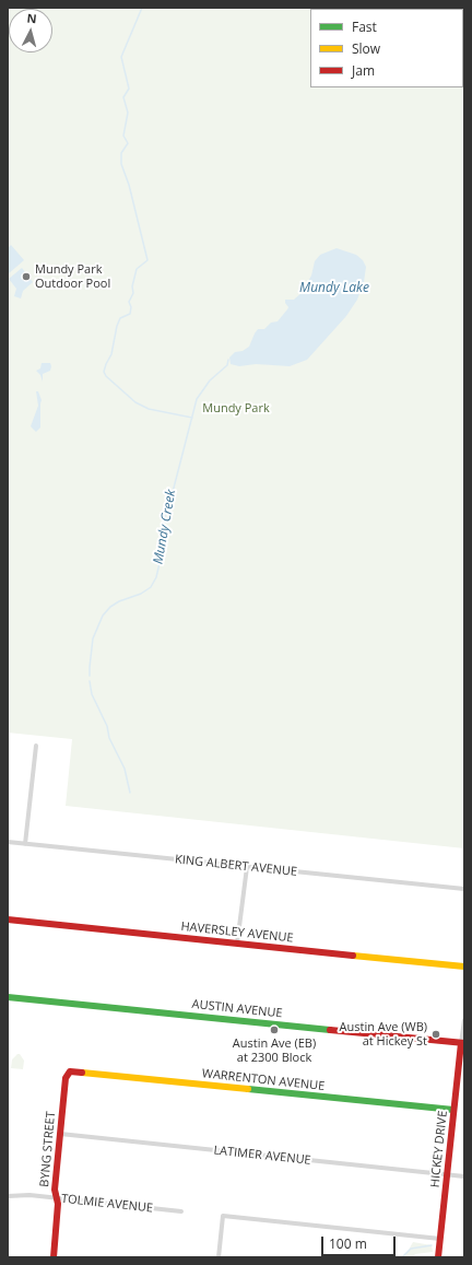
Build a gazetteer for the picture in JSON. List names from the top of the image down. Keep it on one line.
{"streets":{"street":["KING ALBERT AVENUE","HAVERSLEY AVENUE","AUSTIN AVENUE","WARRENTON AVENUE","BYNG STREET","HICKEY DRIVE","LATIMER AVENUE","TOLMIE AVENUE"]},"crossings":[["AUSTIN AVENUE","HICKEY DRIVE"],["WARRENTON AVENUE","BYNG STREET"],["WARRENTON AVENUE","HICKEY DRIVE"],["BYNG STREET","LATIMER AVENUE"],["BYNG STREET","TOLMIE AVENUE"],["HICKEY DRIVE","LATIMER AVENUE"]],"water":["Mundy Lake","Mundy Creek"],"parks":["Mundy Park"],"places":["Mundy Park Outdoor Pool","Austin Ave (EB) at 2300 Block","Austin Ave (WB) at Hickey St"],"legend":["Fast","Slow","Jam"],"scale_bar":"100 m","north":"top"}
